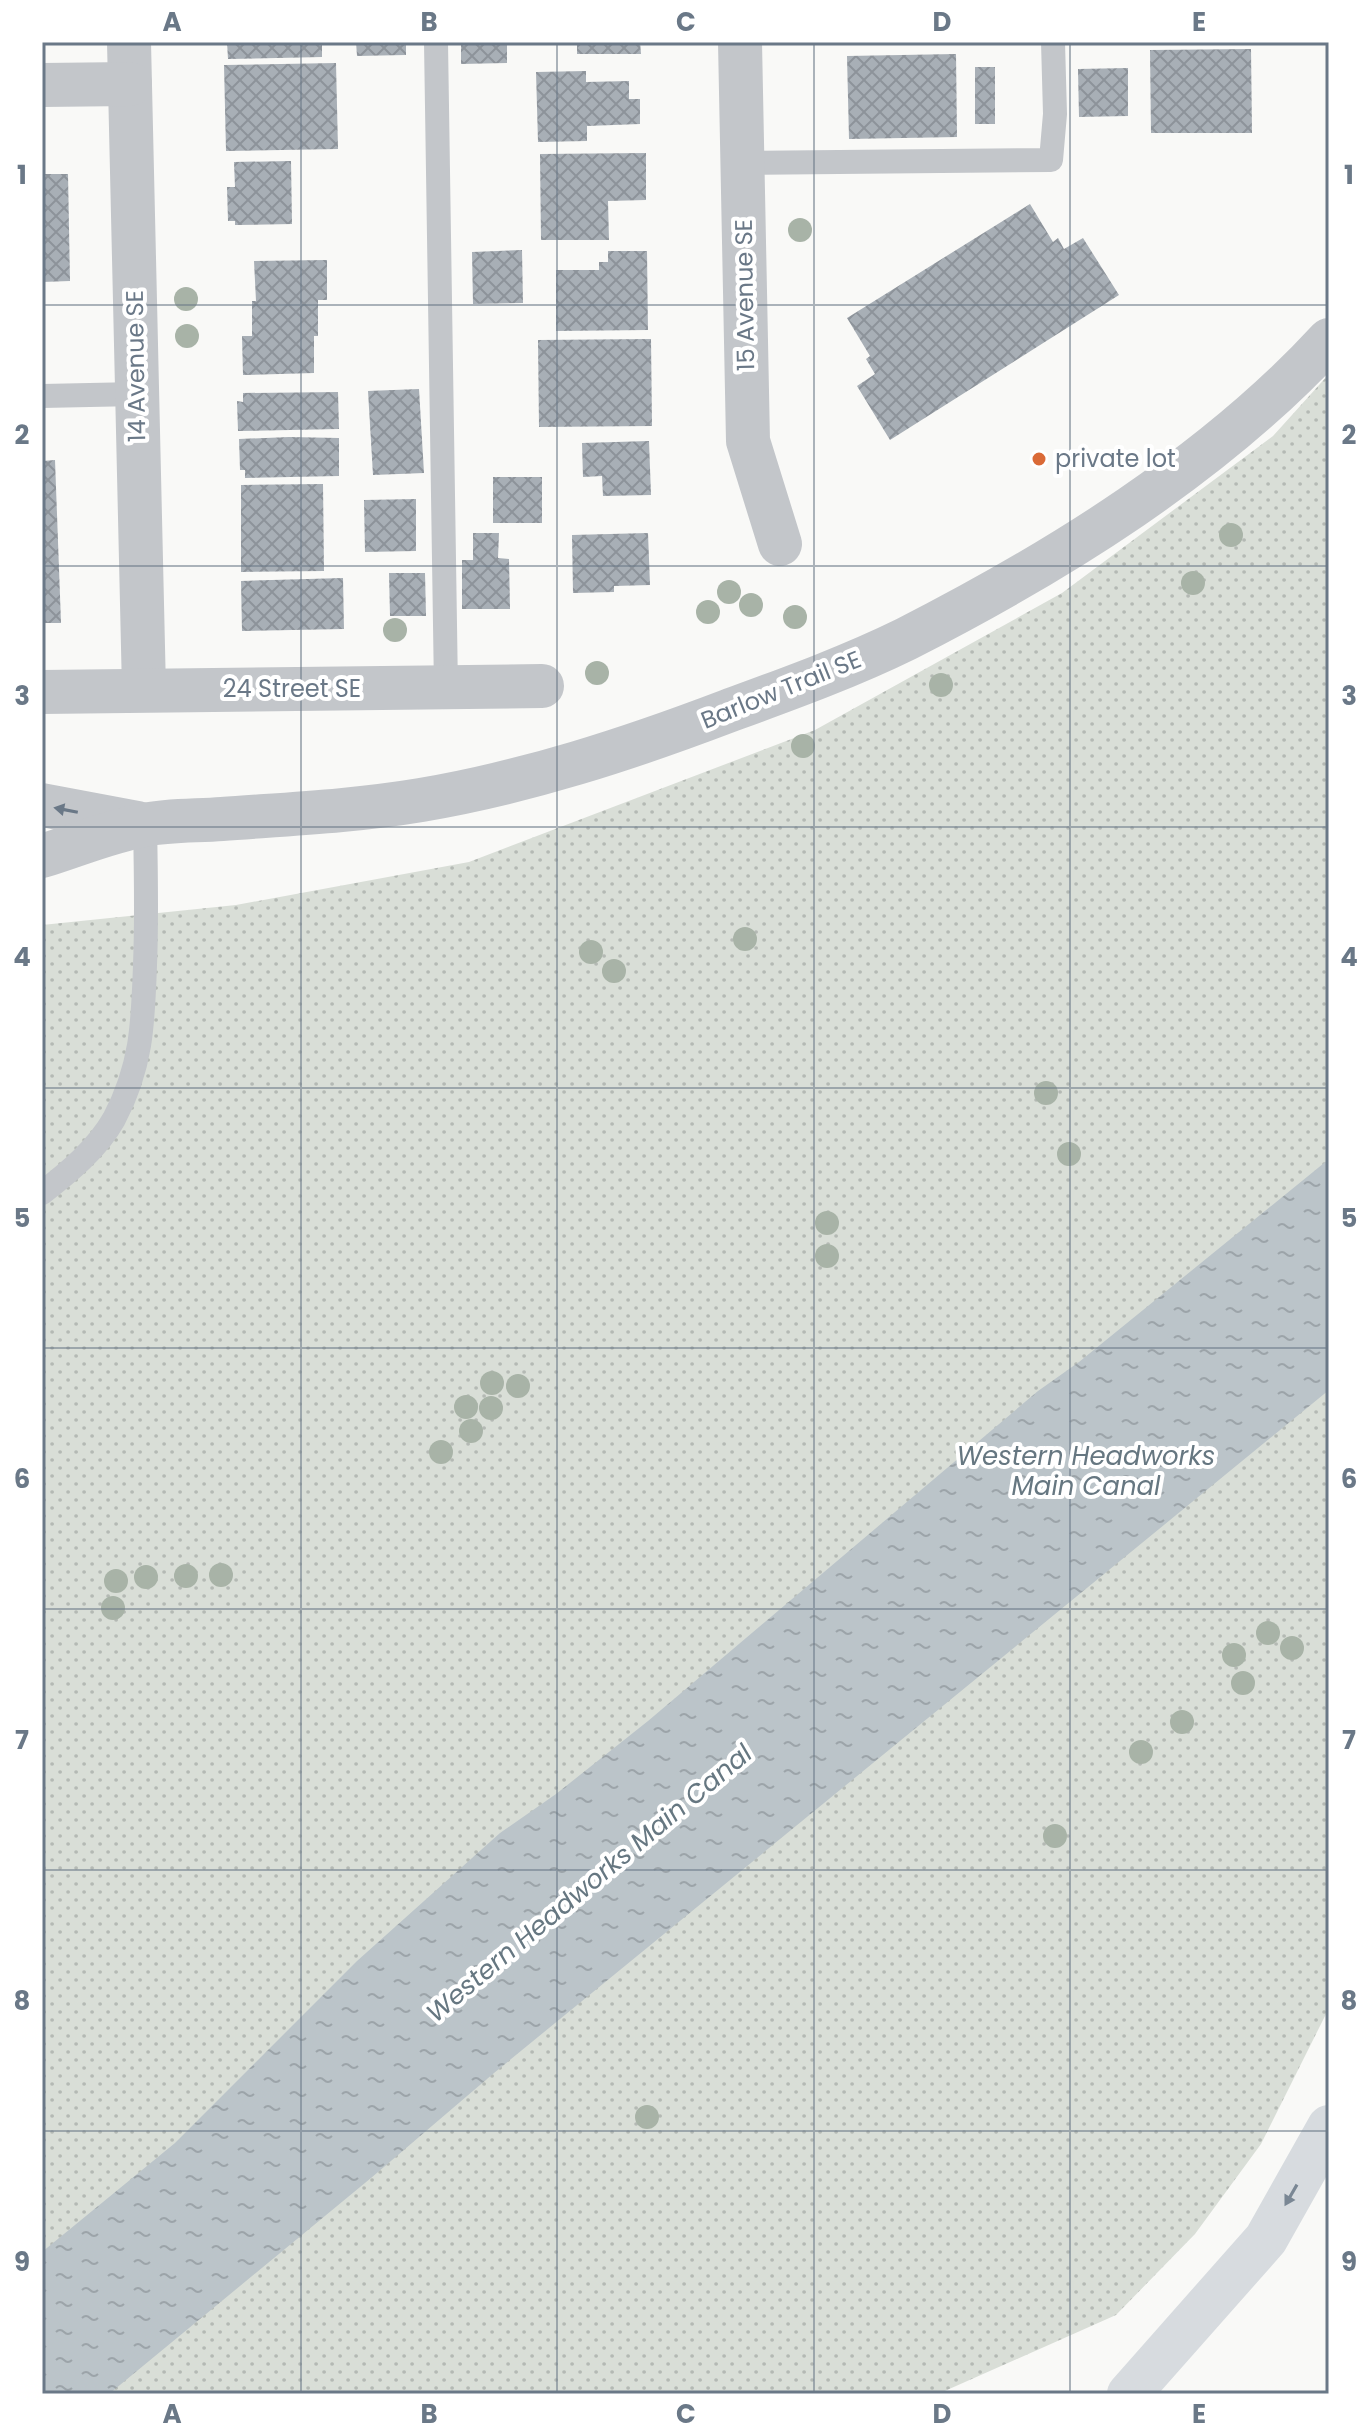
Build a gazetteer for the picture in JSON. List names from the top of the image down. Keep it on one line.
{"streets":{"street":["15 Avenue SE","14 Avenue SE","24 Street SE","Barlow Trail SE"]},"crossings":[["14 Avenue SE","24 Street SE"]],"water":["Western Headworks Main Canal"],"places":["private lot"],"grid":{"columns":["A","B","C","D","E"],"rows":["1","2","3","4","5","6","7","8","9"]}}
